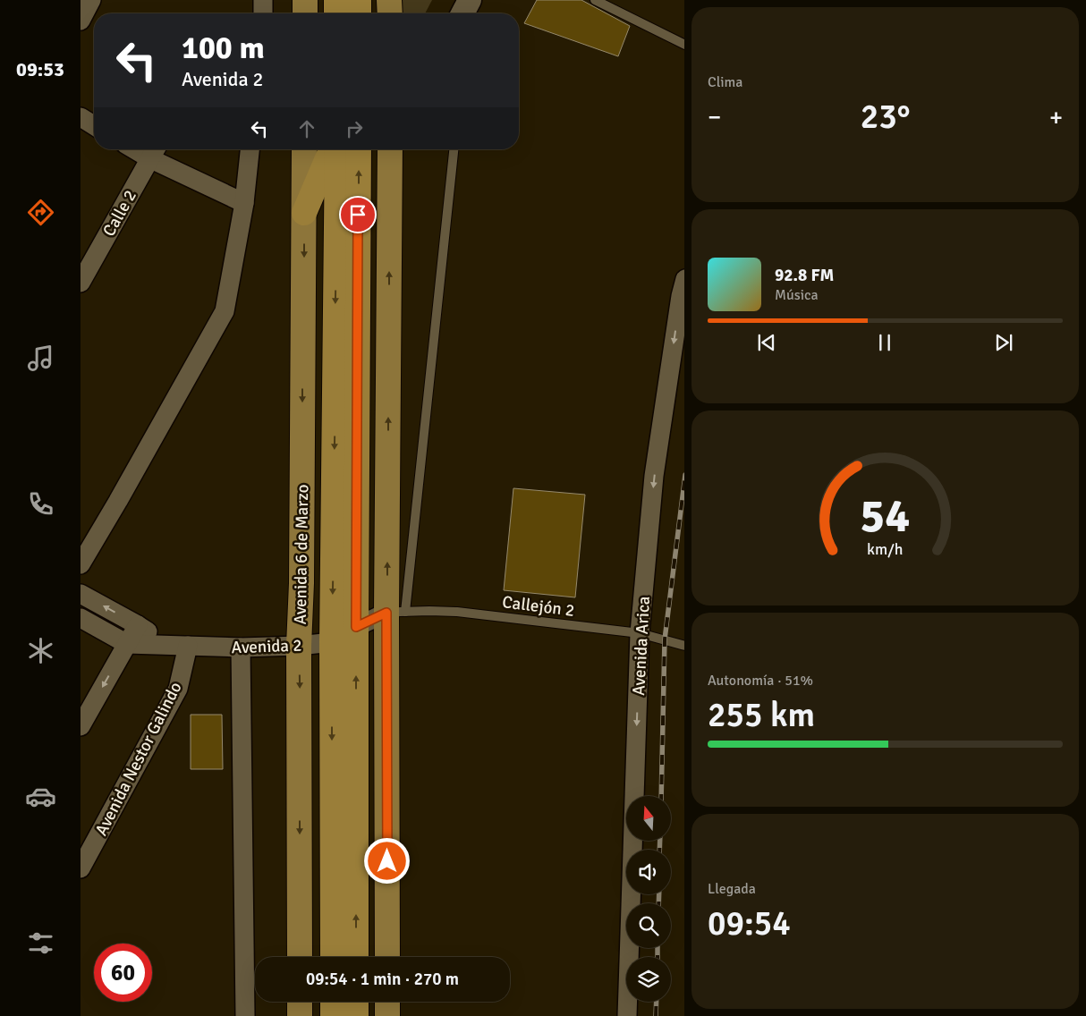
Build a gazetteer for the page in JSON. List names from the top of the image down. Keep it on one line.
{"streets":{"highway":["Avenida 6 de Marzo"],"street":["Calle 2","Avenida 2","Avenida Arica","Avenida Nestor Galindo"],"lane":["Callejón 2"]},"crossings":[["Avenida 6 de Marzo","Avenida 2"],["Callejón 2","Avenida 2"],["Callejón 2","Avenida Arica"],["Avenida 2","Avenida Nestor Galindo"]],"one_way":["Avenida Arica"],"north":"top","page":{"tabs":"09:53","tile":["Clima",["Autonomía · 51%","255 km"],["Llegada","09:54"]],"turn":["100 m","Avenida 2"],"heat":["−","23°","+"],"song":["92.8 FM","Música"],"limit":"60","trip":"09:54 · 1 min · 270 m","gauge":["54","km/h"]}}
